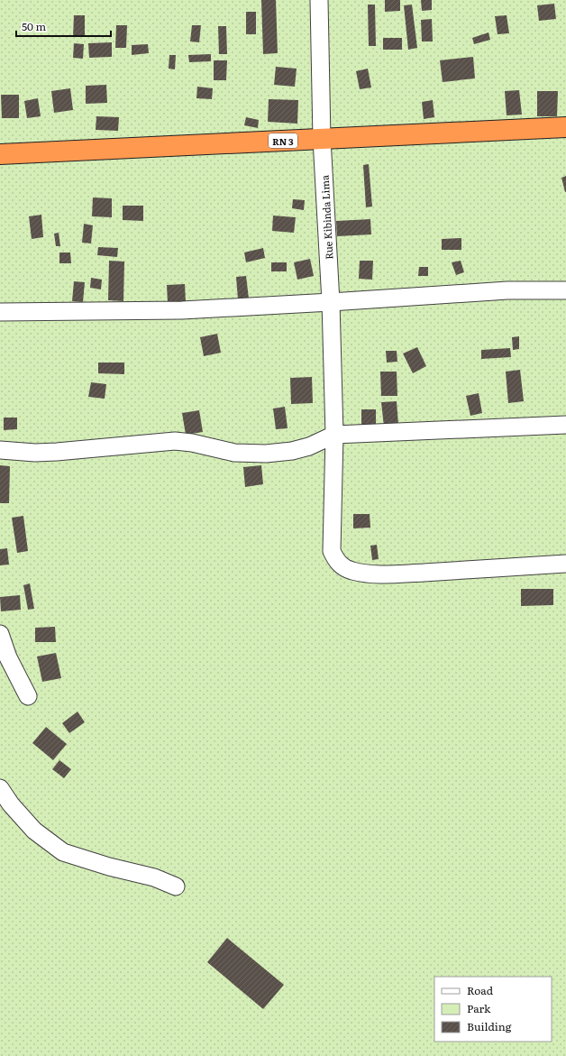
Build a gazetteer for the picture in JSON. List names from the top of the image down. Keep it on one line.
{"streets":{"highway":["RN 3"],"street":["Rue Kibinda Lima"]},"crossings":[["RN 3","Rue Kibinda Lima"]],"legend":["Road","Park","Building"],"scale_bar":"50 m"}
